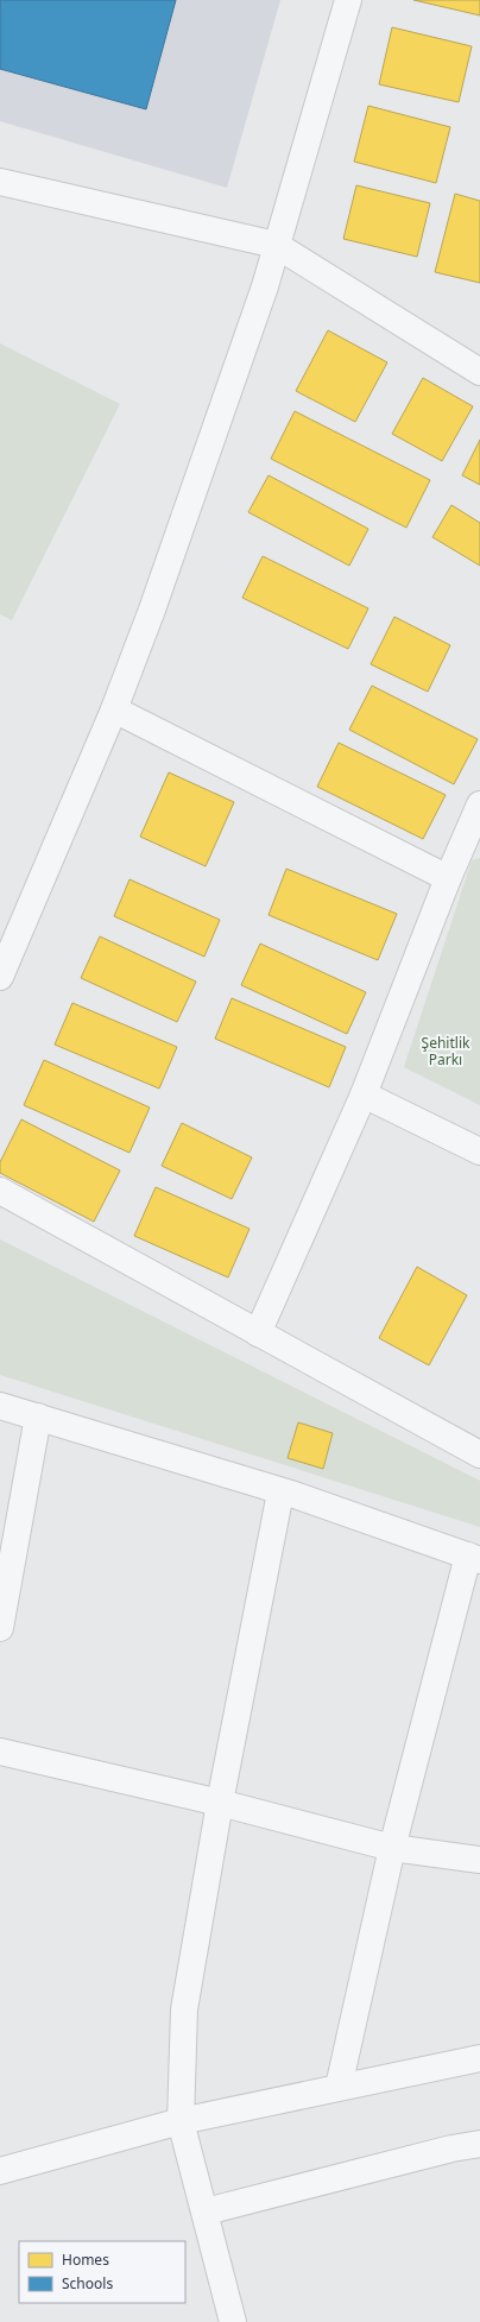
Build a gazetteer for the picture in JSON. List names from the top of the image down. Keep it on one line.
{"parks":["Şehitlik Parkı"],"legend":["Homes","Schools"]}
